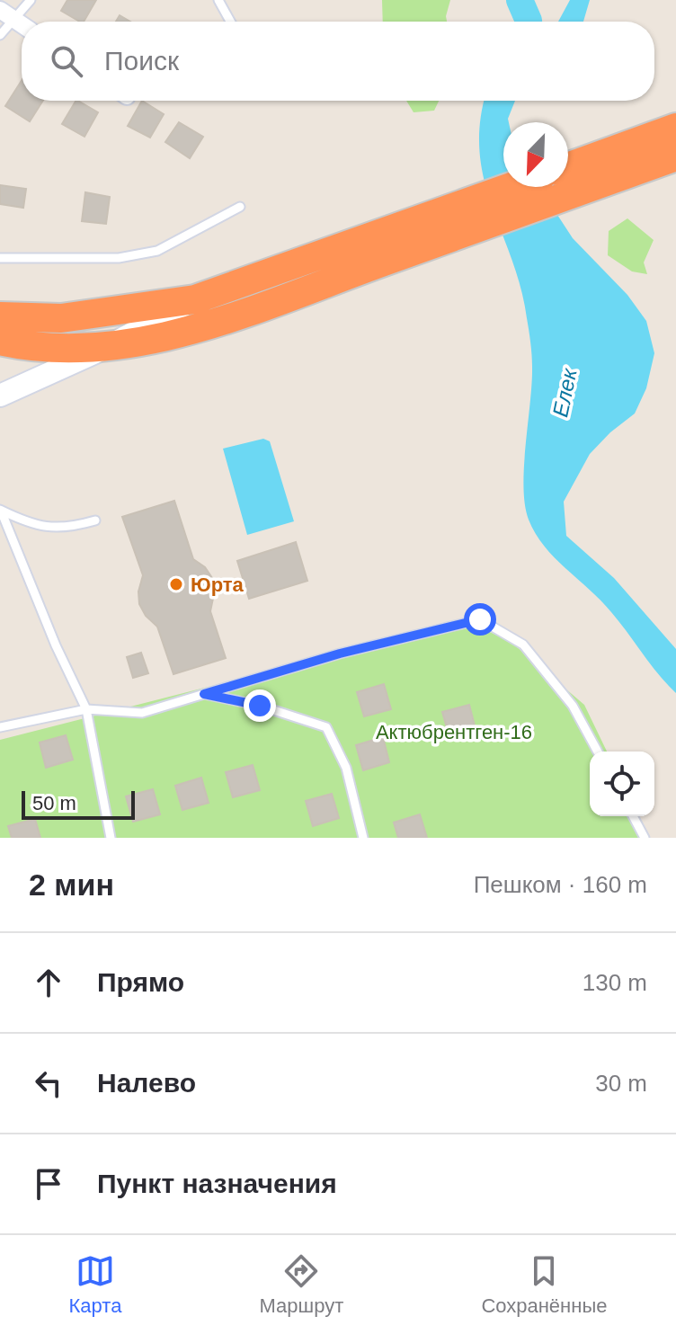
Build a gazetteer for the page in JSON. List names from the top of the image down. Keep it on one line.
{"water":["Елек"],"parks":["Актюбрентген-16"],"places":["Юрта"],"scale_bar":"50 m","north":"bottom left","page":{"search":"Поиск","scale":"50 m","heading":["2 мин","Пешком · 160 m"],"list":[["Прямо","130 m"],["Налево","30 m"],"Пункт назначения"],"nav":["Карта","Маршрут","Сохранённые"]}}
